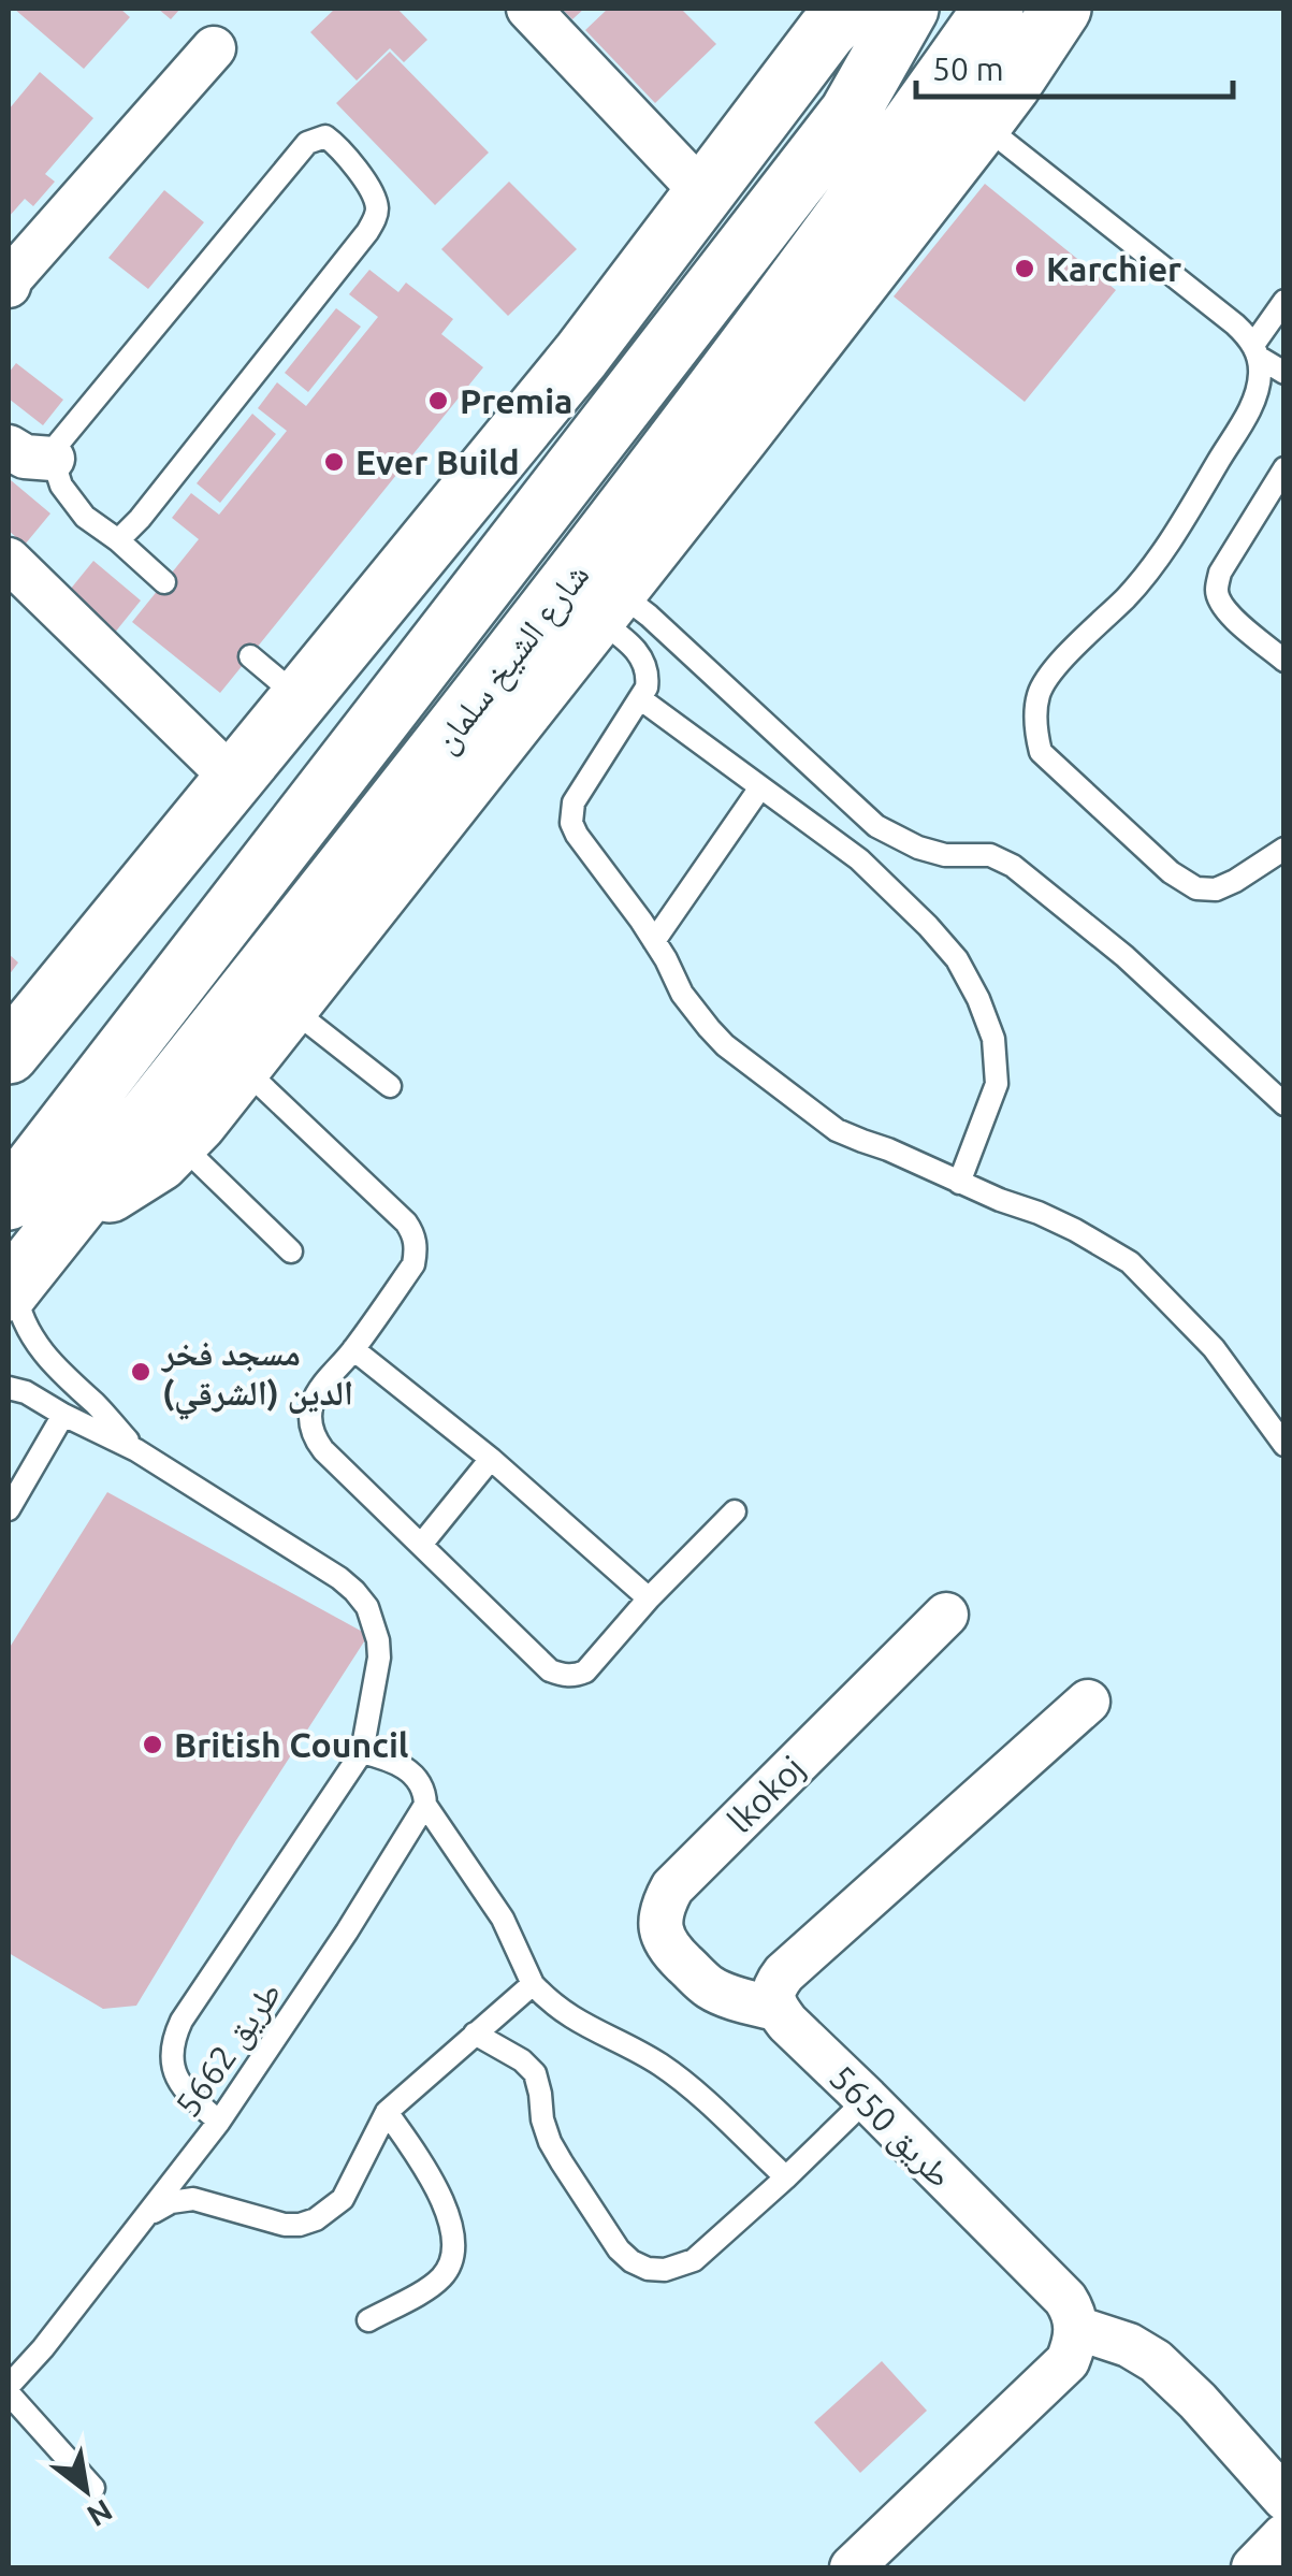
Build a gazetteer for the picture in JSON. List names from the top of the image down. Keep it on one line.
{"streets":{"main road":["شارع الشيخ سلمان"],"street":["lkokoj","طريق 5650"],"lane":["طريق 5662"]},"crossings":[["lkokoj","طريق 5650"]],"places":["Karchier","Premia","Ever Build","مسجد فخر الدين (الشرقي)","British Council"],"scale_bar":"50 m","north":"bottom right"}
